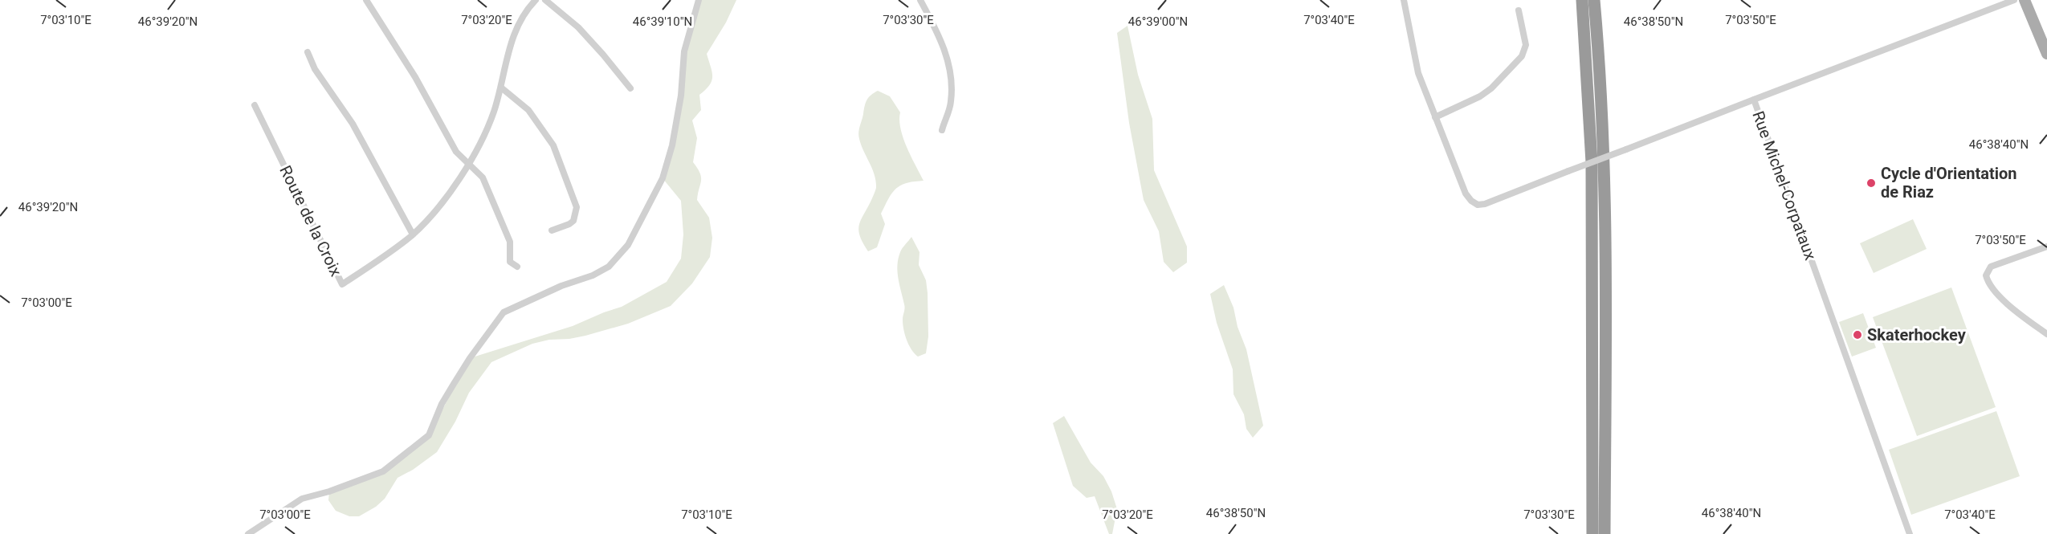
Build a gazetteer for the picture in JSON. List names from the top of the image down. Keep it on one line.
{"streets":{"street":["Rue Michel-Corpataux","Route de la Croix"]},"places":["Cycle d'Orientation de Riaz","Skaterhockey"],"coordinates":["7°03'50\"E","7°03'10\"E","7°03'20\"E","7°03'30\"E","7°03'40\"E","46°39'20\"N","46°39'10\"N","46°39'00\"N","46°38'50\"N","46°38'40\"N","7°03'00\"E"]}
